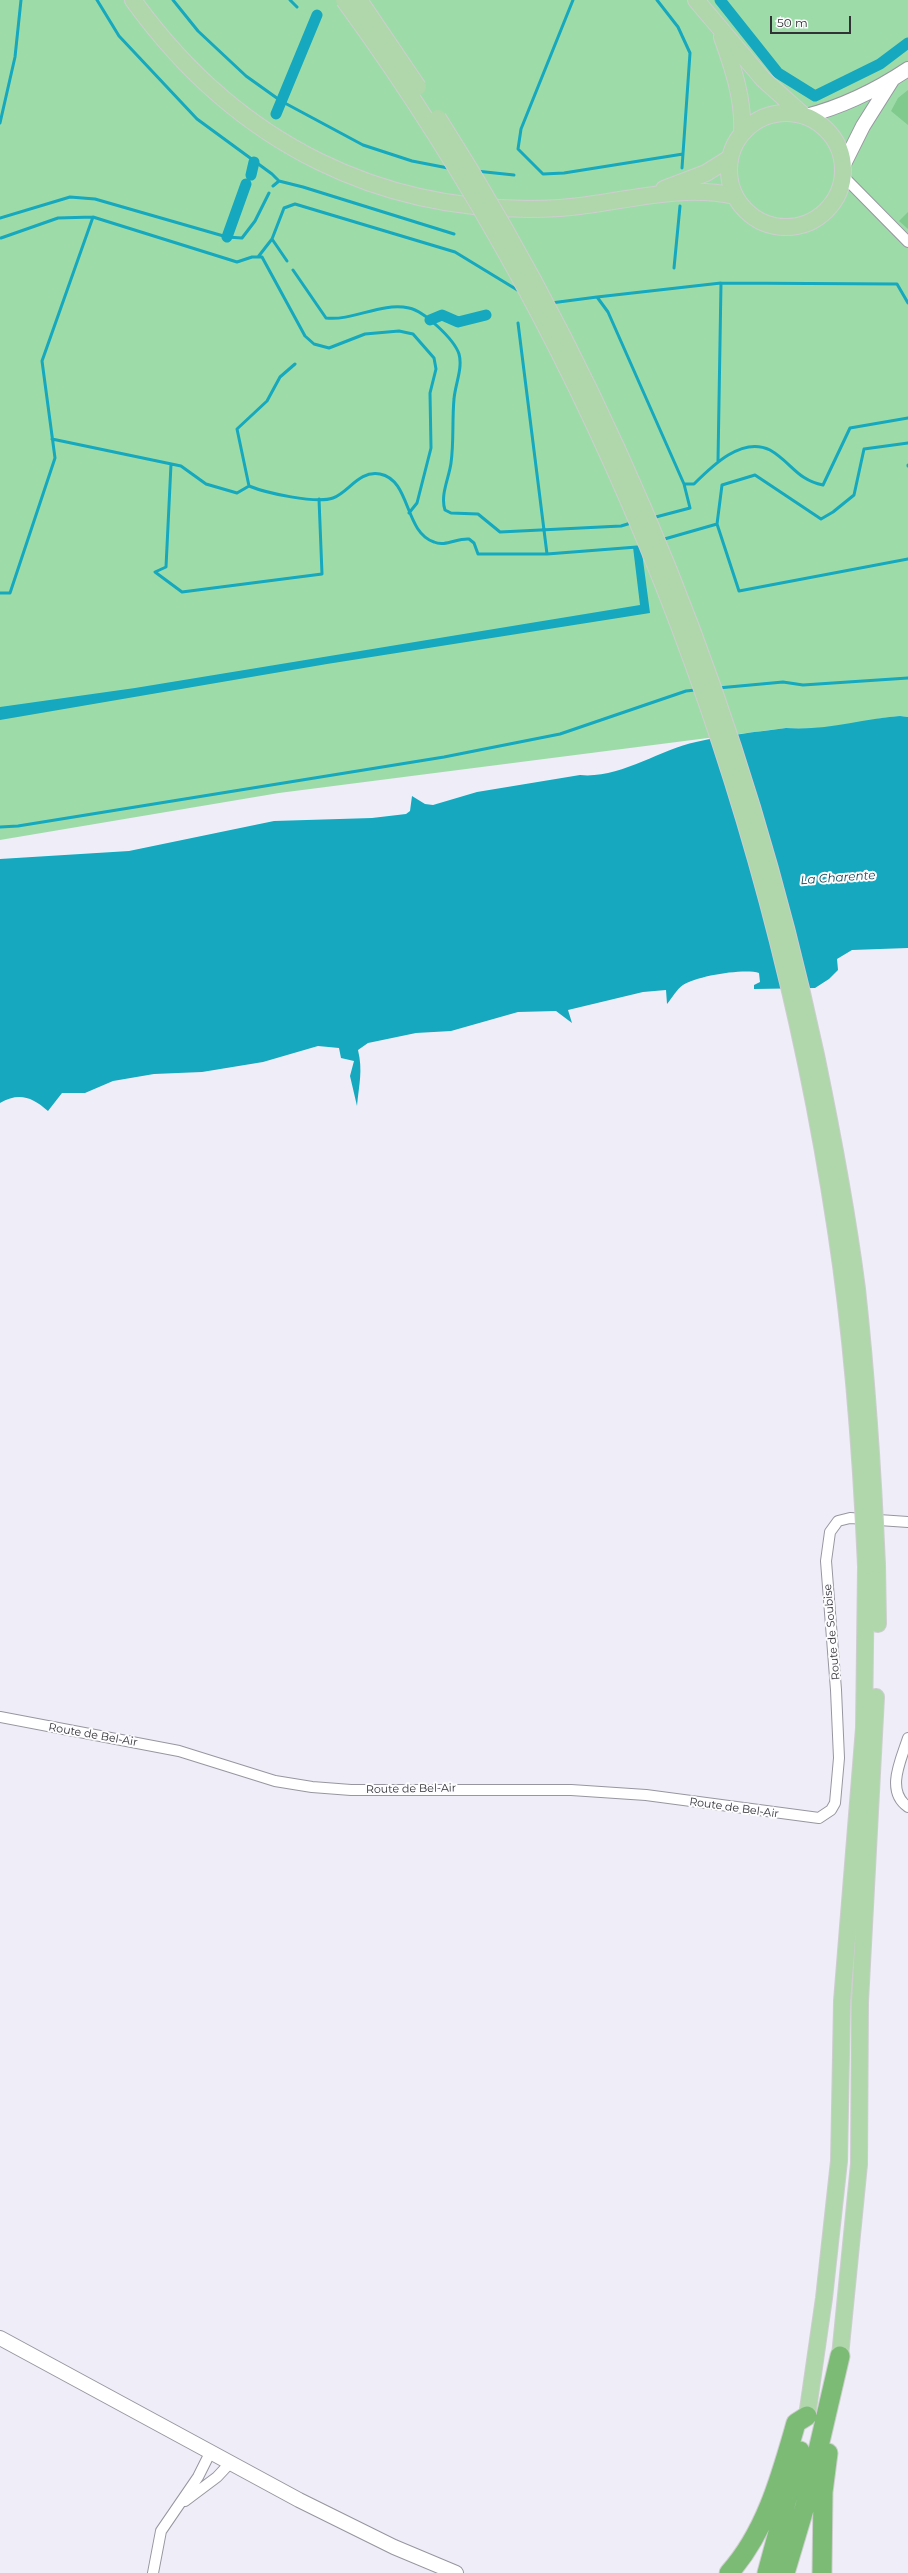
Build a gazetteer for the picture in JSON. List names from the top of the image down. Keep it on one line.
{"streets":{"street":["Route de Soubise","Route de Bel-Air"]},"crossings":[["Route de Soubise","Route de Bel-Air"]],"water":["La Charente"],"scale_bar":"50 m"}
